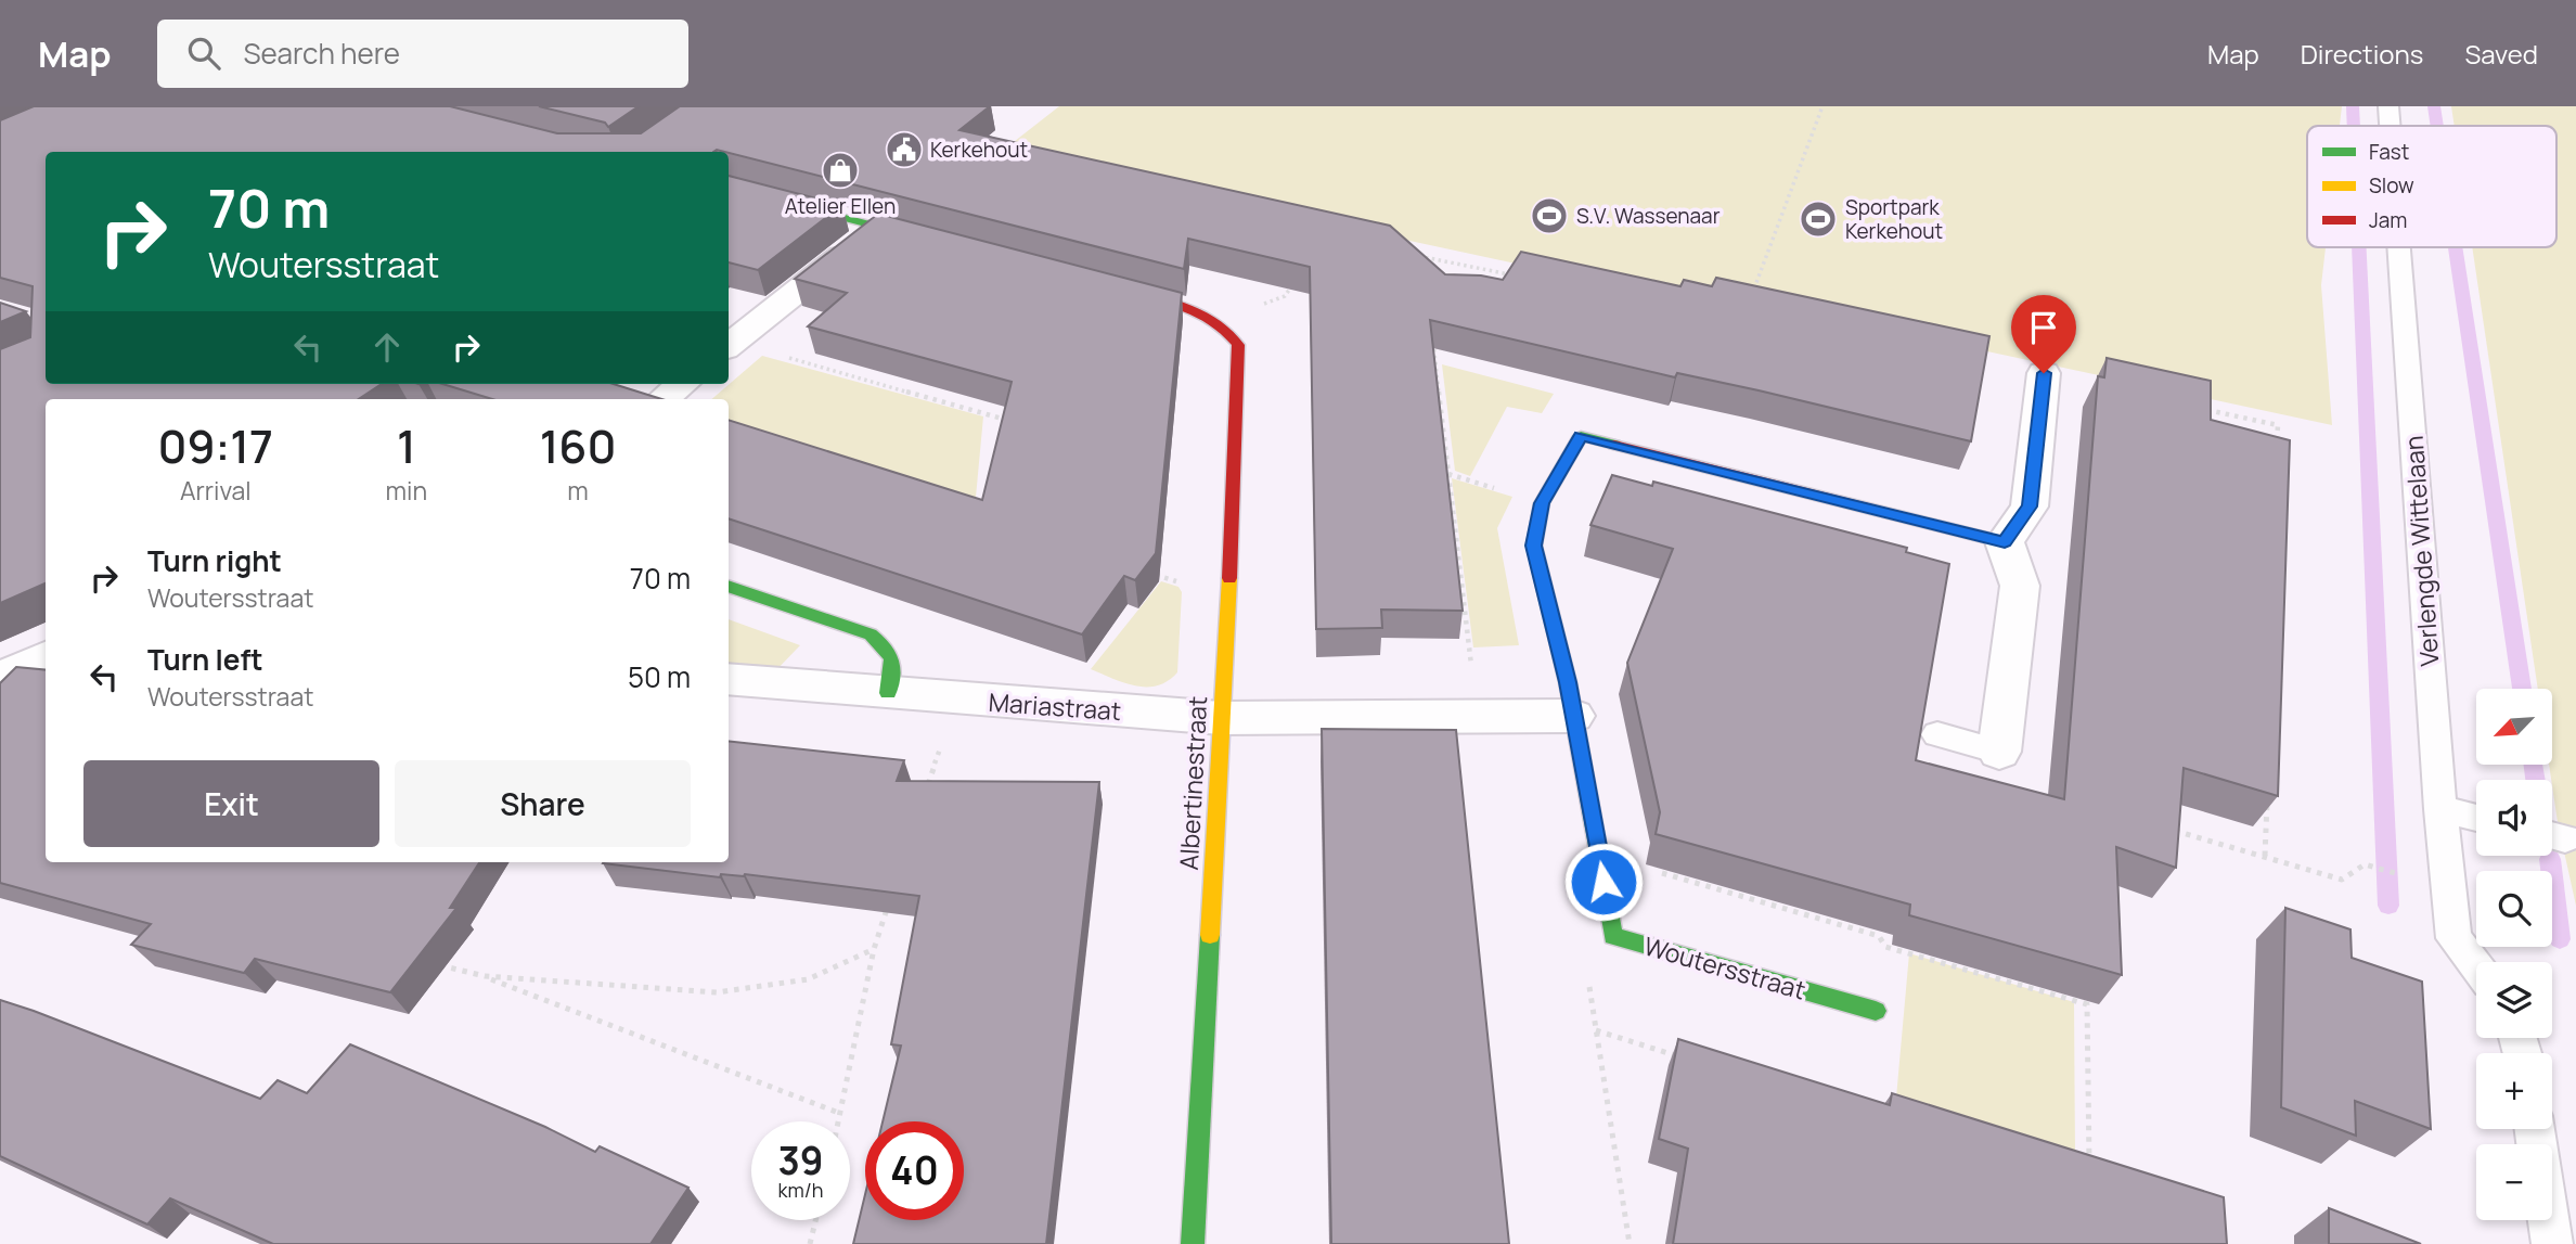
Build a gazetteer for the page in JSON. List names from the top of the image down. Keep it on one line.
{"streets":{"street":["Mariastraat","Albertinestraat","Woutersstraat"],"lane":["Verlengde Wittelaan"]},"crossings":[["Mariastraat","Albertinestraat"]],"places":{"public building":["Kerkehout"],"shop":["Atelier Ellen"],"sports":["S.V. Wassenaar","Sportpark Kerkehout"]},"legend":["Fast","Slow","Jam"],"north":"bottom left","page":{"header":"Map","search":"Search here","nav":["Map","Directions","Saved"],"turn":["70 m","Woutersstraat"],"eta":["09:17","Arrival","1","min","160","m"],"list":[{"name":"Turn right","note":"Woutersstraat","value":"70 m"},{"name":"Turn left","note":"Woutersstraat","value":"50 m"}],"map_buttons":["+","−"],"buttons":["Exit","Share"],"speed":"39 km/h","limit":"40"}}
